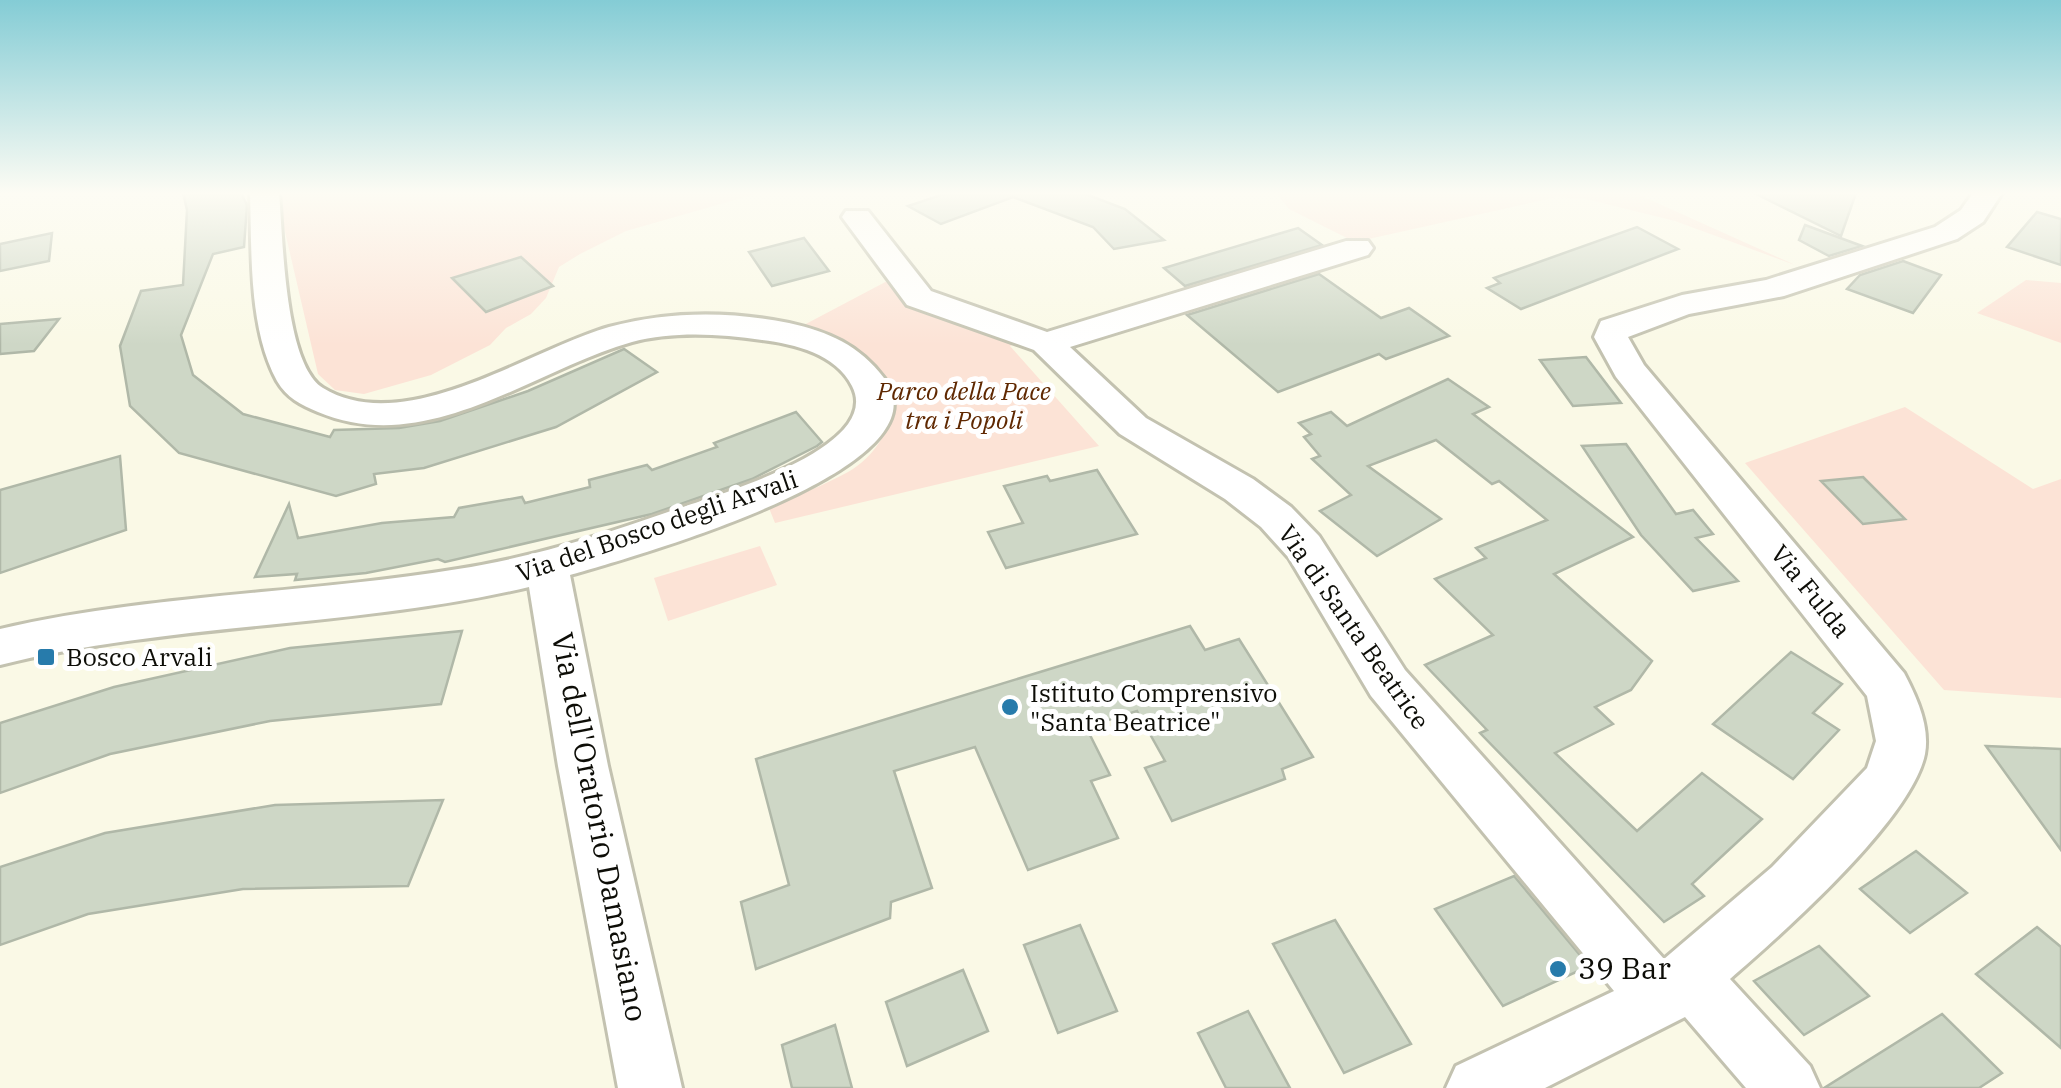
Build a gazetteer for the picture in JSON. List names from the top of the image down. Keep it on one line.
{"streets":{"street":["Via del Bosco degli Arvali","Via Fulda","Via di Santa Beatrice","Via dell'Oratorio Damasiano"]},"crossings":[["Via del Bosco degli Arvali","Via dell'Oratorio Damasiano"],["Via Fulda","Via di Santa Beatrice"]],"parks":["Parco della Pace tra i Popoli"],"places":{"transit":["Bosco Arvali"],"other":["Istituto Comprensivo \"Santa Beatrice\"","39 Bar"]}}
